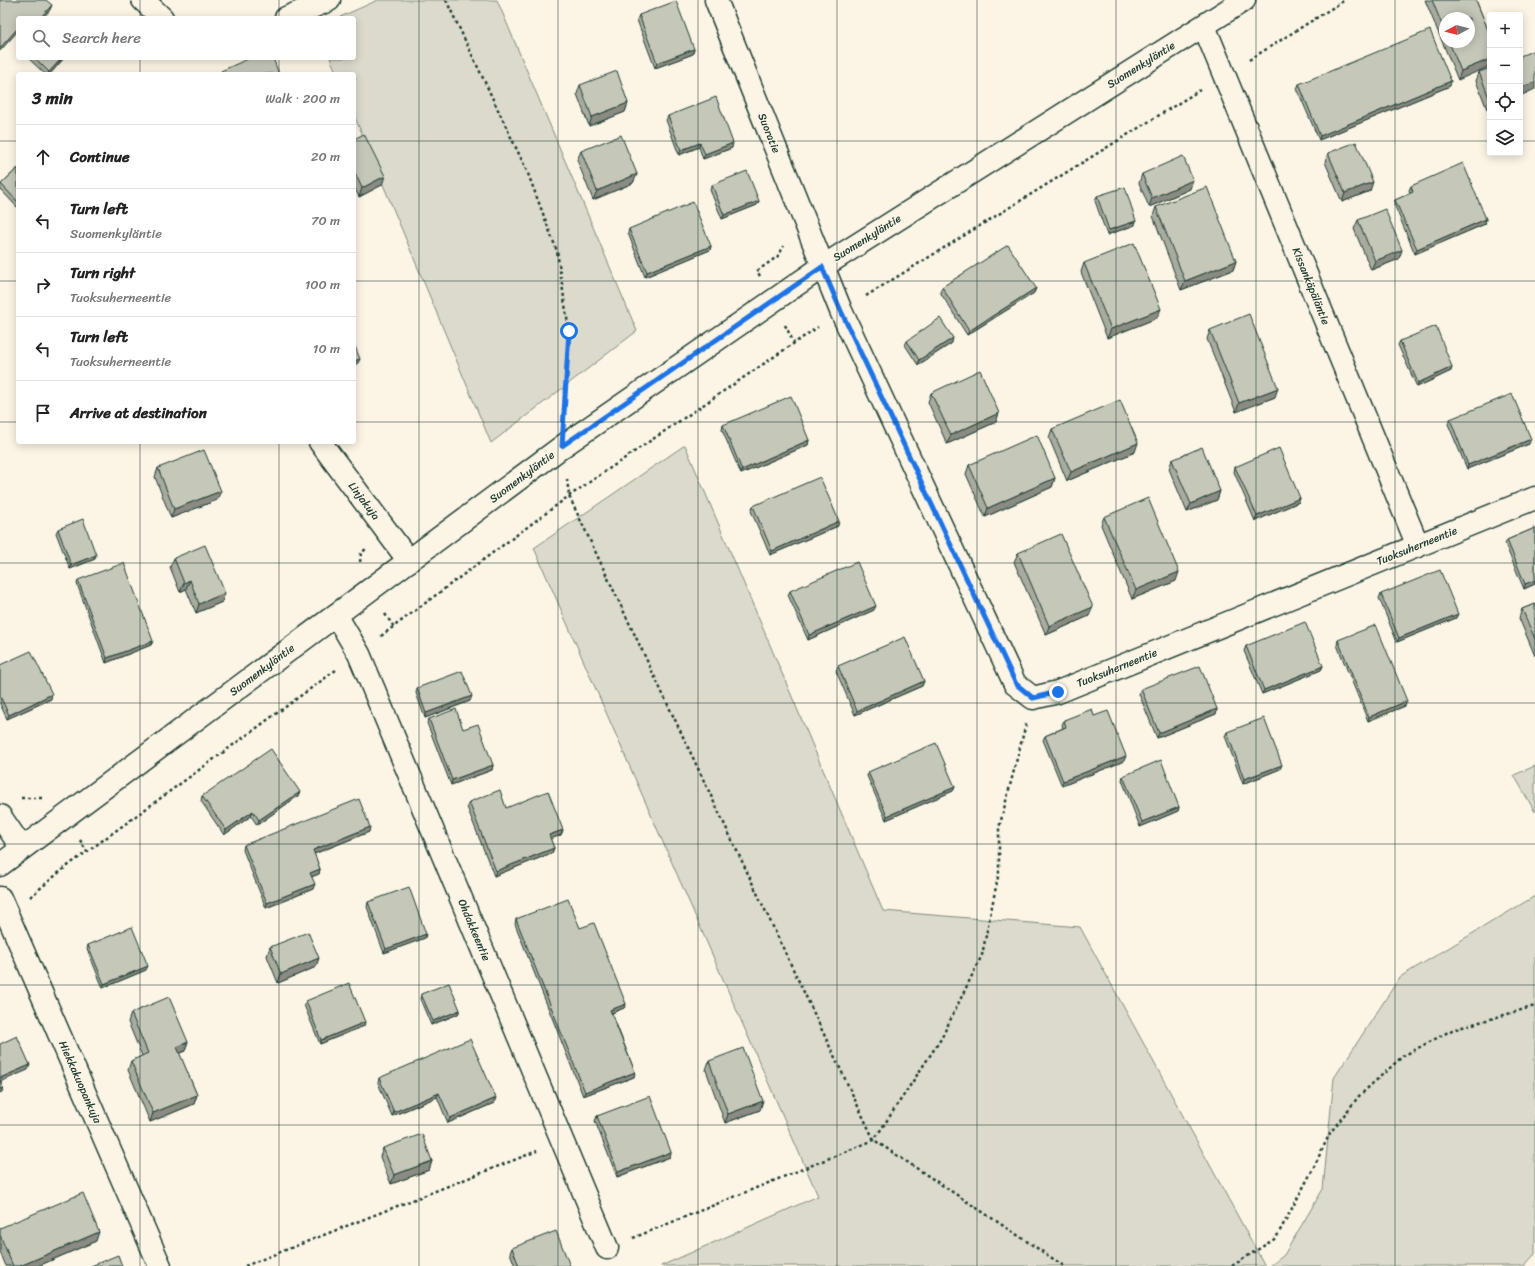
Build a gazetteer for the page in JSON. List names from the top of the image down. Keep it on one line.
{"streets":{"street":["Suomenkyläntie","Suoratie","Kissankäpäläntie","Linjakuja","Tuoksuherneentie","Ohdakkeentie","Hiekkakuopankuja"]},"crossings":[["Suomenkyläntie","Suoratie"],["Suomenkyläntie","Kissankäpäläntie"],["Suomenkyläntie","Linjakuja"],["Suomenkyläntie","Ohdakkeentie"],["Kissankäpäläntie","Tuoksuherneentie"]],"north":"left","page":{"map_buttons":["+","−"],"search":"Search here","heading":["3 min","Walk · 200 m"],"list":[["Continue","20 m"],["Turn left","Suomenkyläntie","70 m"],["Turn right","Tuoksuherneentie","100 m"],["Turn left","Tuoksuherneentie","10 m"],"Arrive at destination"]}}
